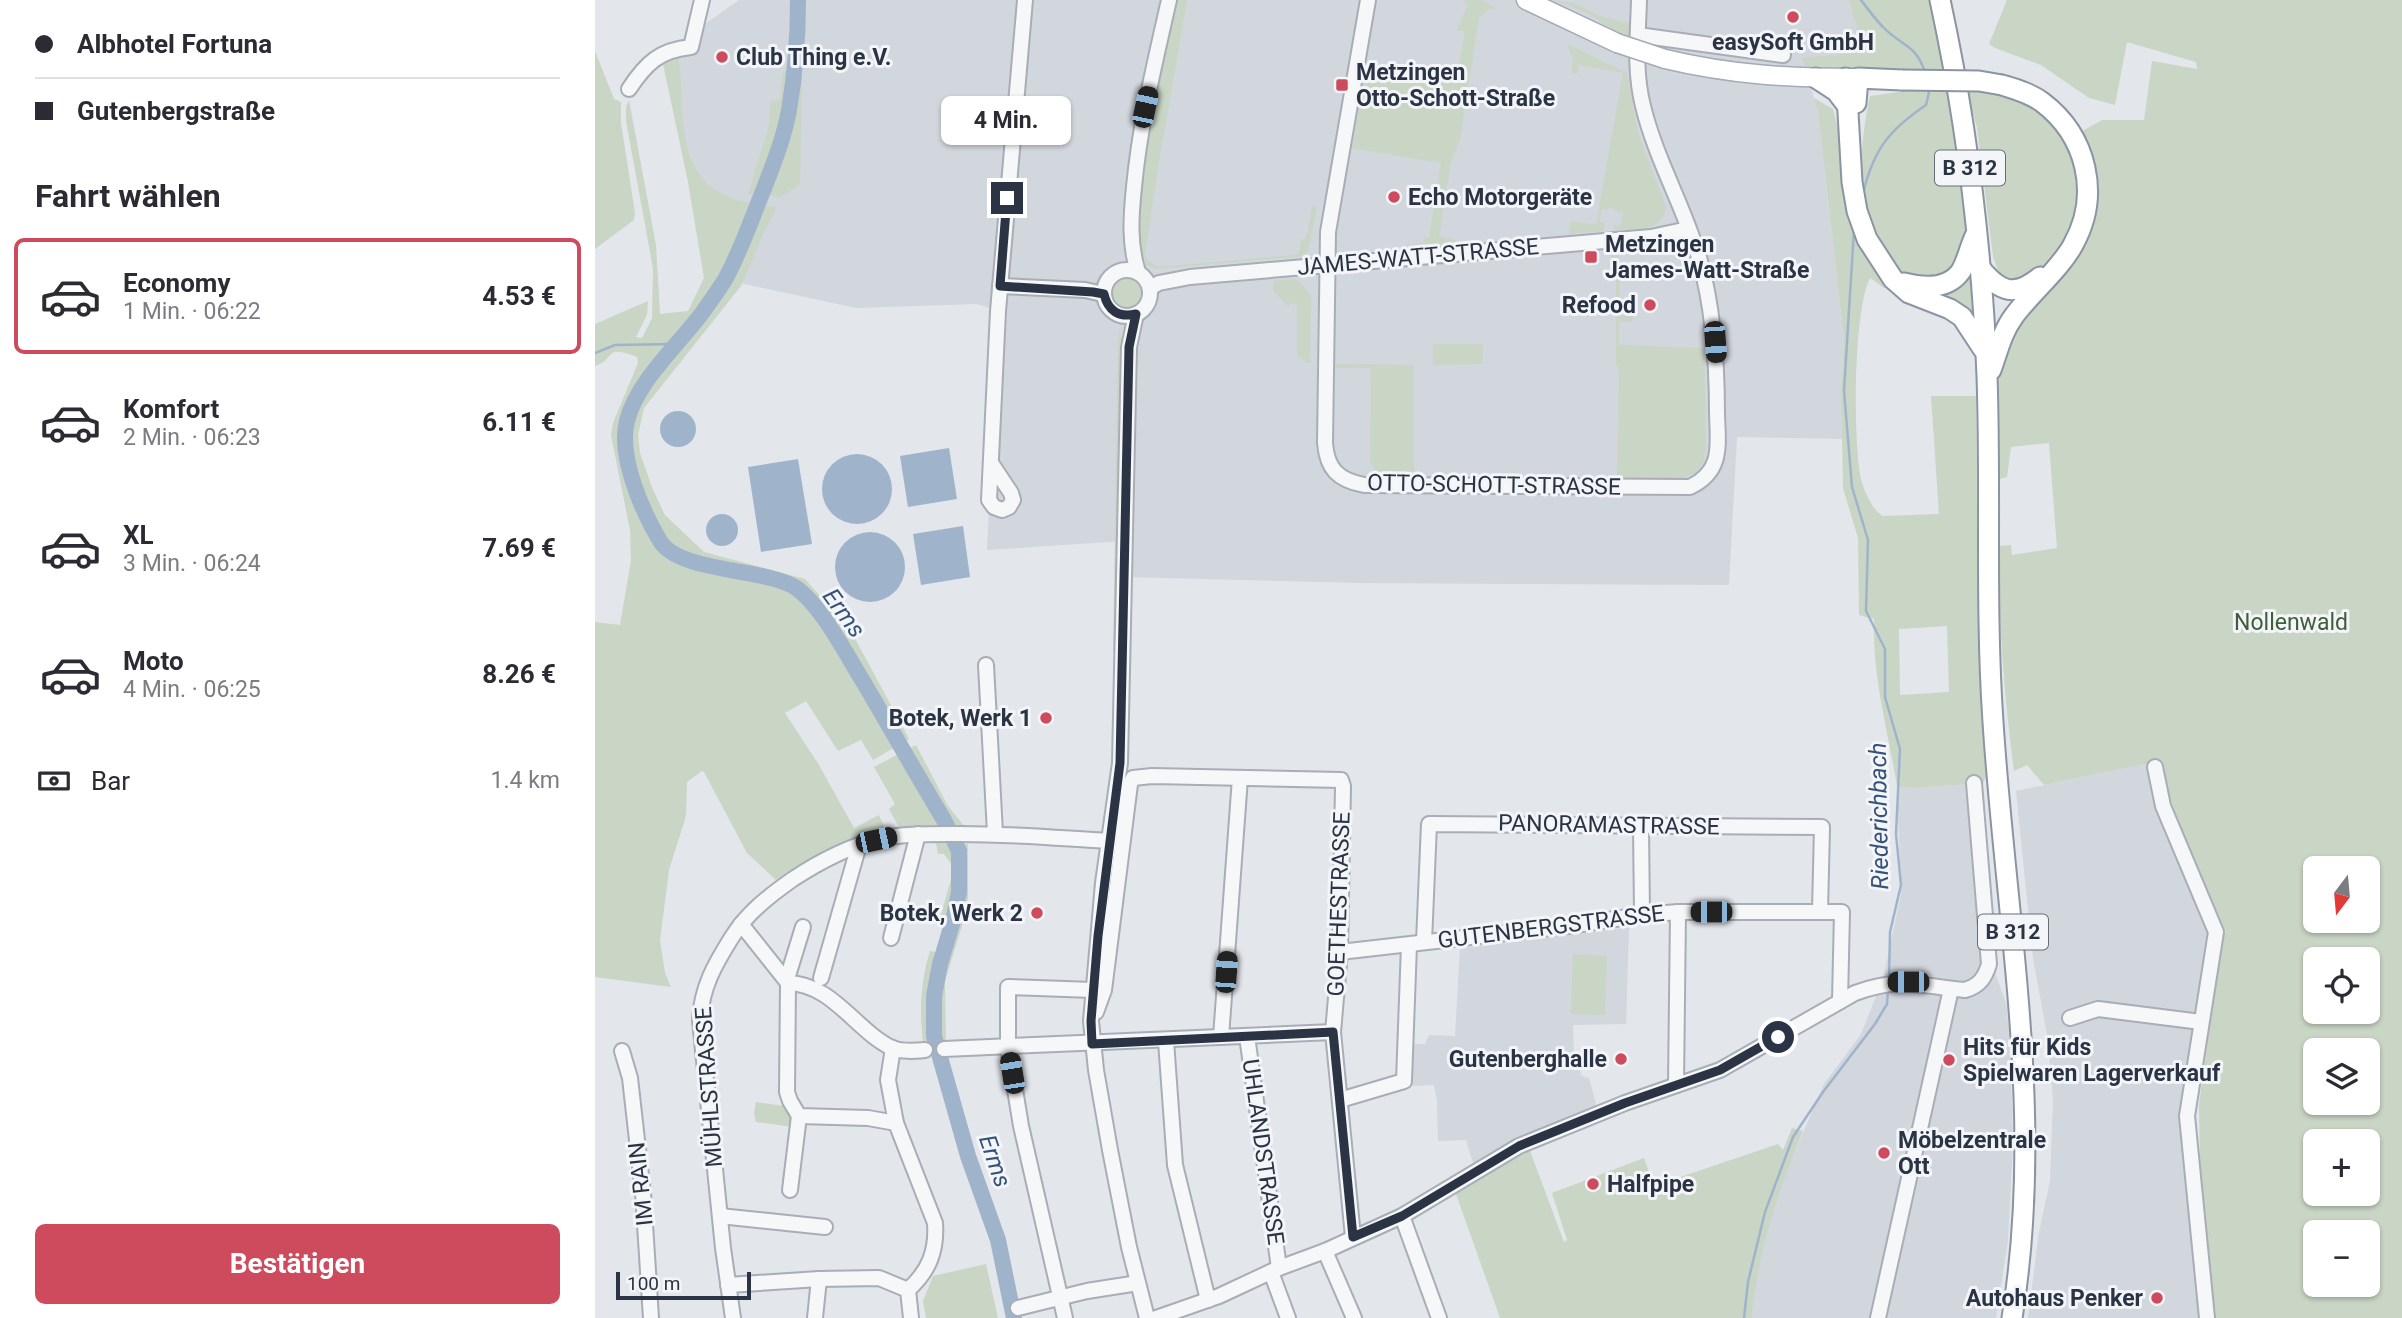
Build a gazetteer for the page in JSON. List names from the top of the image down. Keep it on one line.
{"streets":{"highway":["B 312"],"street":["JAMES-WATT-STRASSE","OTTO-SCHOTT-STRASSE","PANORAMASTRASSE","GOETHESTRASSE","GUTENBERGSTRASSE","MÜHLSTRASSE","UHLANDSTRASSE","IM RAIN"]},"crossings":[["JAMES-WATT-STRASSE","OTTO-SCHOTT-STRASSE"],["PANORAMASTRASSE","GUTENBERGSTRASSE"],["GOETHESTRASSE","GUTENBERGSTRASSE"]],"water":["Erms","Riederichbach"],"parks":["Nollenwald"],"places":{"other":["easySoft GmbH","Club Thing e.V.","Echo Motorgeräte","Refood","Botek, Werk 1","Botek, Werk 2","Gutenberghalle","Hits für Kids Spielwaren Lagerverkauf","Möbelzentrale Ott","Halfpipe","Autohaus Penker"],"transit":["Metzingen Otto-Schott-Straße","Metzingen James-Watt-Straße"]},"scale_bar":"100 m","north":"bottom","page":{"banner":["Albhotel Fortuna","Gutenbergstraße"],"bubble":"4 Min.","heading":"Fahrt wählen","list":[{"name":"Economy","note":"1 Min. · 06:22","value":"4.53 €"},{"name":"Komfort","note":"2 Min. · 06:23","value":"6.11 €"},{"name":"XL","note":"3 Min. · 06:24","value":"7.69 €"},{"name":"Moto","note":"4 Min. · 06:25","value":"8.26 €"}],"pay":["Bar","1.4 km"],"map_buttons":["+","−"],"buttons":"Bestätigen","scale":"100 m"}}
